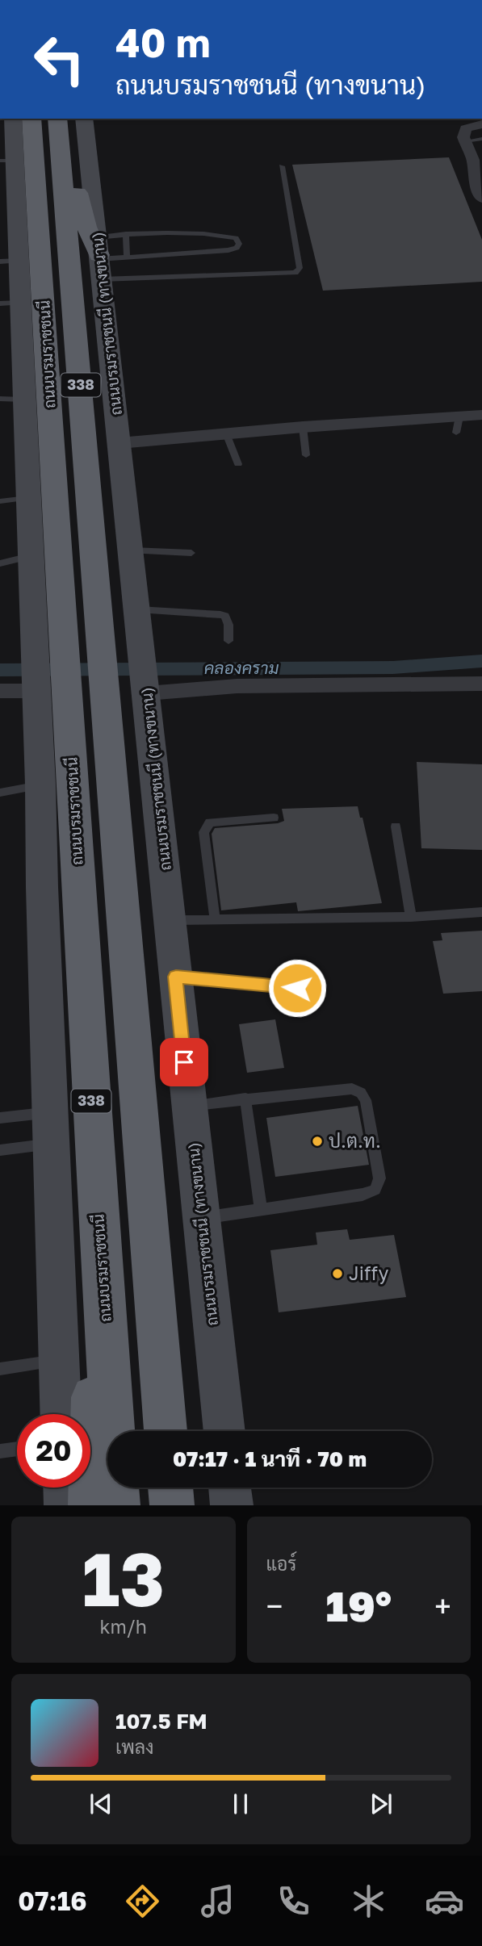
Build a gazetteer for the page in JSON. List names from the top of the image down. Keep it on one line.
{"streets":{"highway":["ถนนบรมราชชนนี","338"],"main road":["ถนนบรมราชชนนี (ทางขนาน)"]},"crossings":[["ถนนบรมราชชนนี","338"]],"water":["คลองคราม"],"places":["ป.ต.ท.","Jiffy"],"page":{"turn":["40 m","ถนนบรมราชชนนี (ทางขนาน)"],"limit":"20","trip":"07:17 · 1 นาที · 70 m","tile":[["13","km/h"],"แอร์"],"heat":["−","19°","+"],"song":["107.5 FM","เพลง"],"tabs":"07:16"}}
